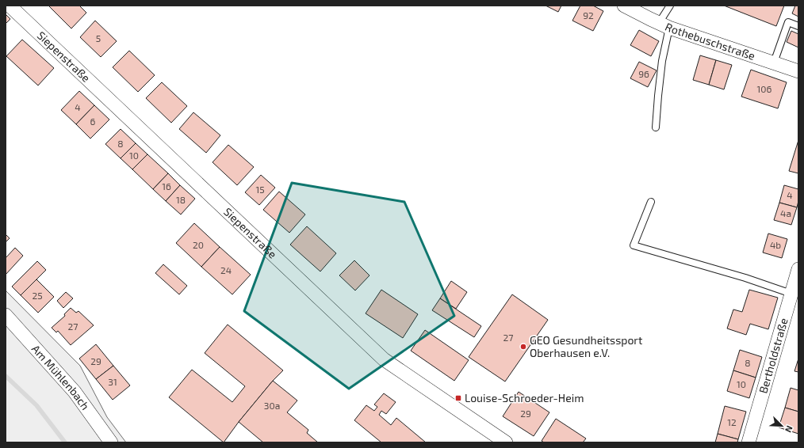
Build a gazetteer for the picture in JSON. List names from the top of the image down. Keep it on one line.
{"streets":{"street":["Rothebuschstraße","Siepenstraße","Bertholdstraße","Am Mühlenbach"]},"places":{"other":["GEO Gesundheitssport Oberhausen e.V."],"transit":["Louise-Schroeder-Heim"]},"house_numbers":["92","5","96","106","4","6","8","10","16","15","4","18","4a","20","4b","24","25","27","27","29","8","31","10","30a","29","12"],"north":"bottom right"}
